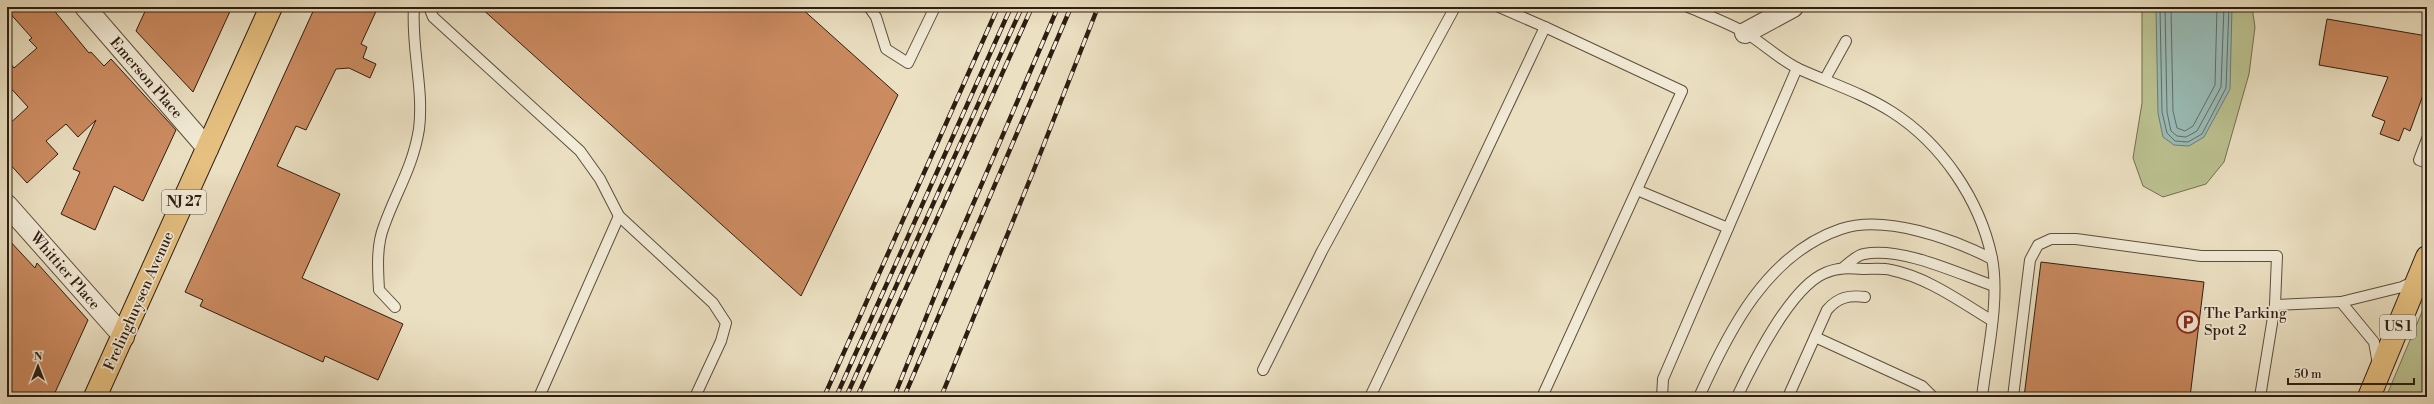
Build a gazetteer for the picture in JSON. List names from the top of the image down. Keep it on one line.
{"streets":{"main road":["NJ 27","Frelinghuysen Avenue","US 1"],"street":["Emerson Place","Whittier Place"]},"crossings":[["Emerson Place","Frelinghuysen Avenue"],["Whittier Place","Frelinghuysen Avenue"]],"places":{"parking":["The Parking Spot 2"]},"scale_bar":"50 m","north":"top"}
